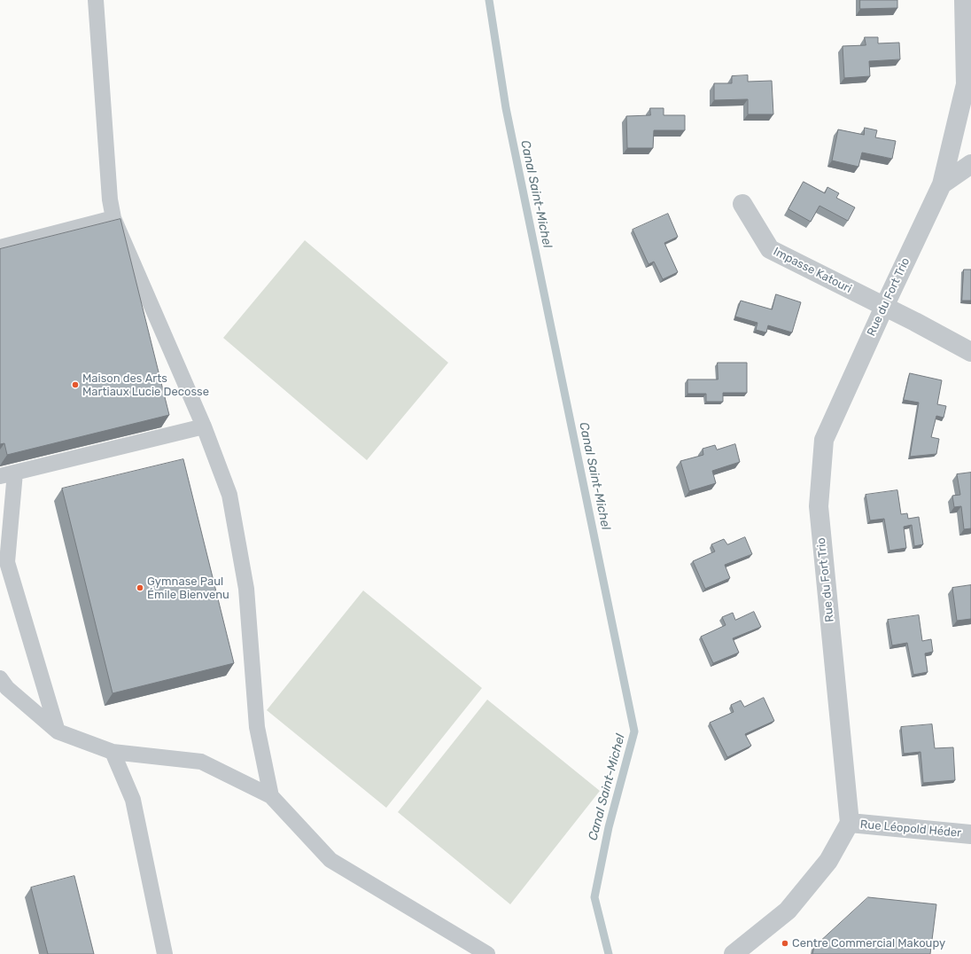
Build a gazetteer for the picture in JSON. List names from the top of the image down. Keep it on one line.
{"streets":{"street":["Impasse Katouri","Rue du Fort Trio","Rue Léopold Héder"]},"crossings":[["Impasse Katouri","Rue du Fort Trio"],["Rue du Fort Trio","Rue Léopold Héder"]],"water":["Canal Saint-Michel"],"places":["Maison des Arts Martiaux Lucie Decosse","Gymnase Paul Émile Bienvenu","Centre Commercial Makoupy"]}
